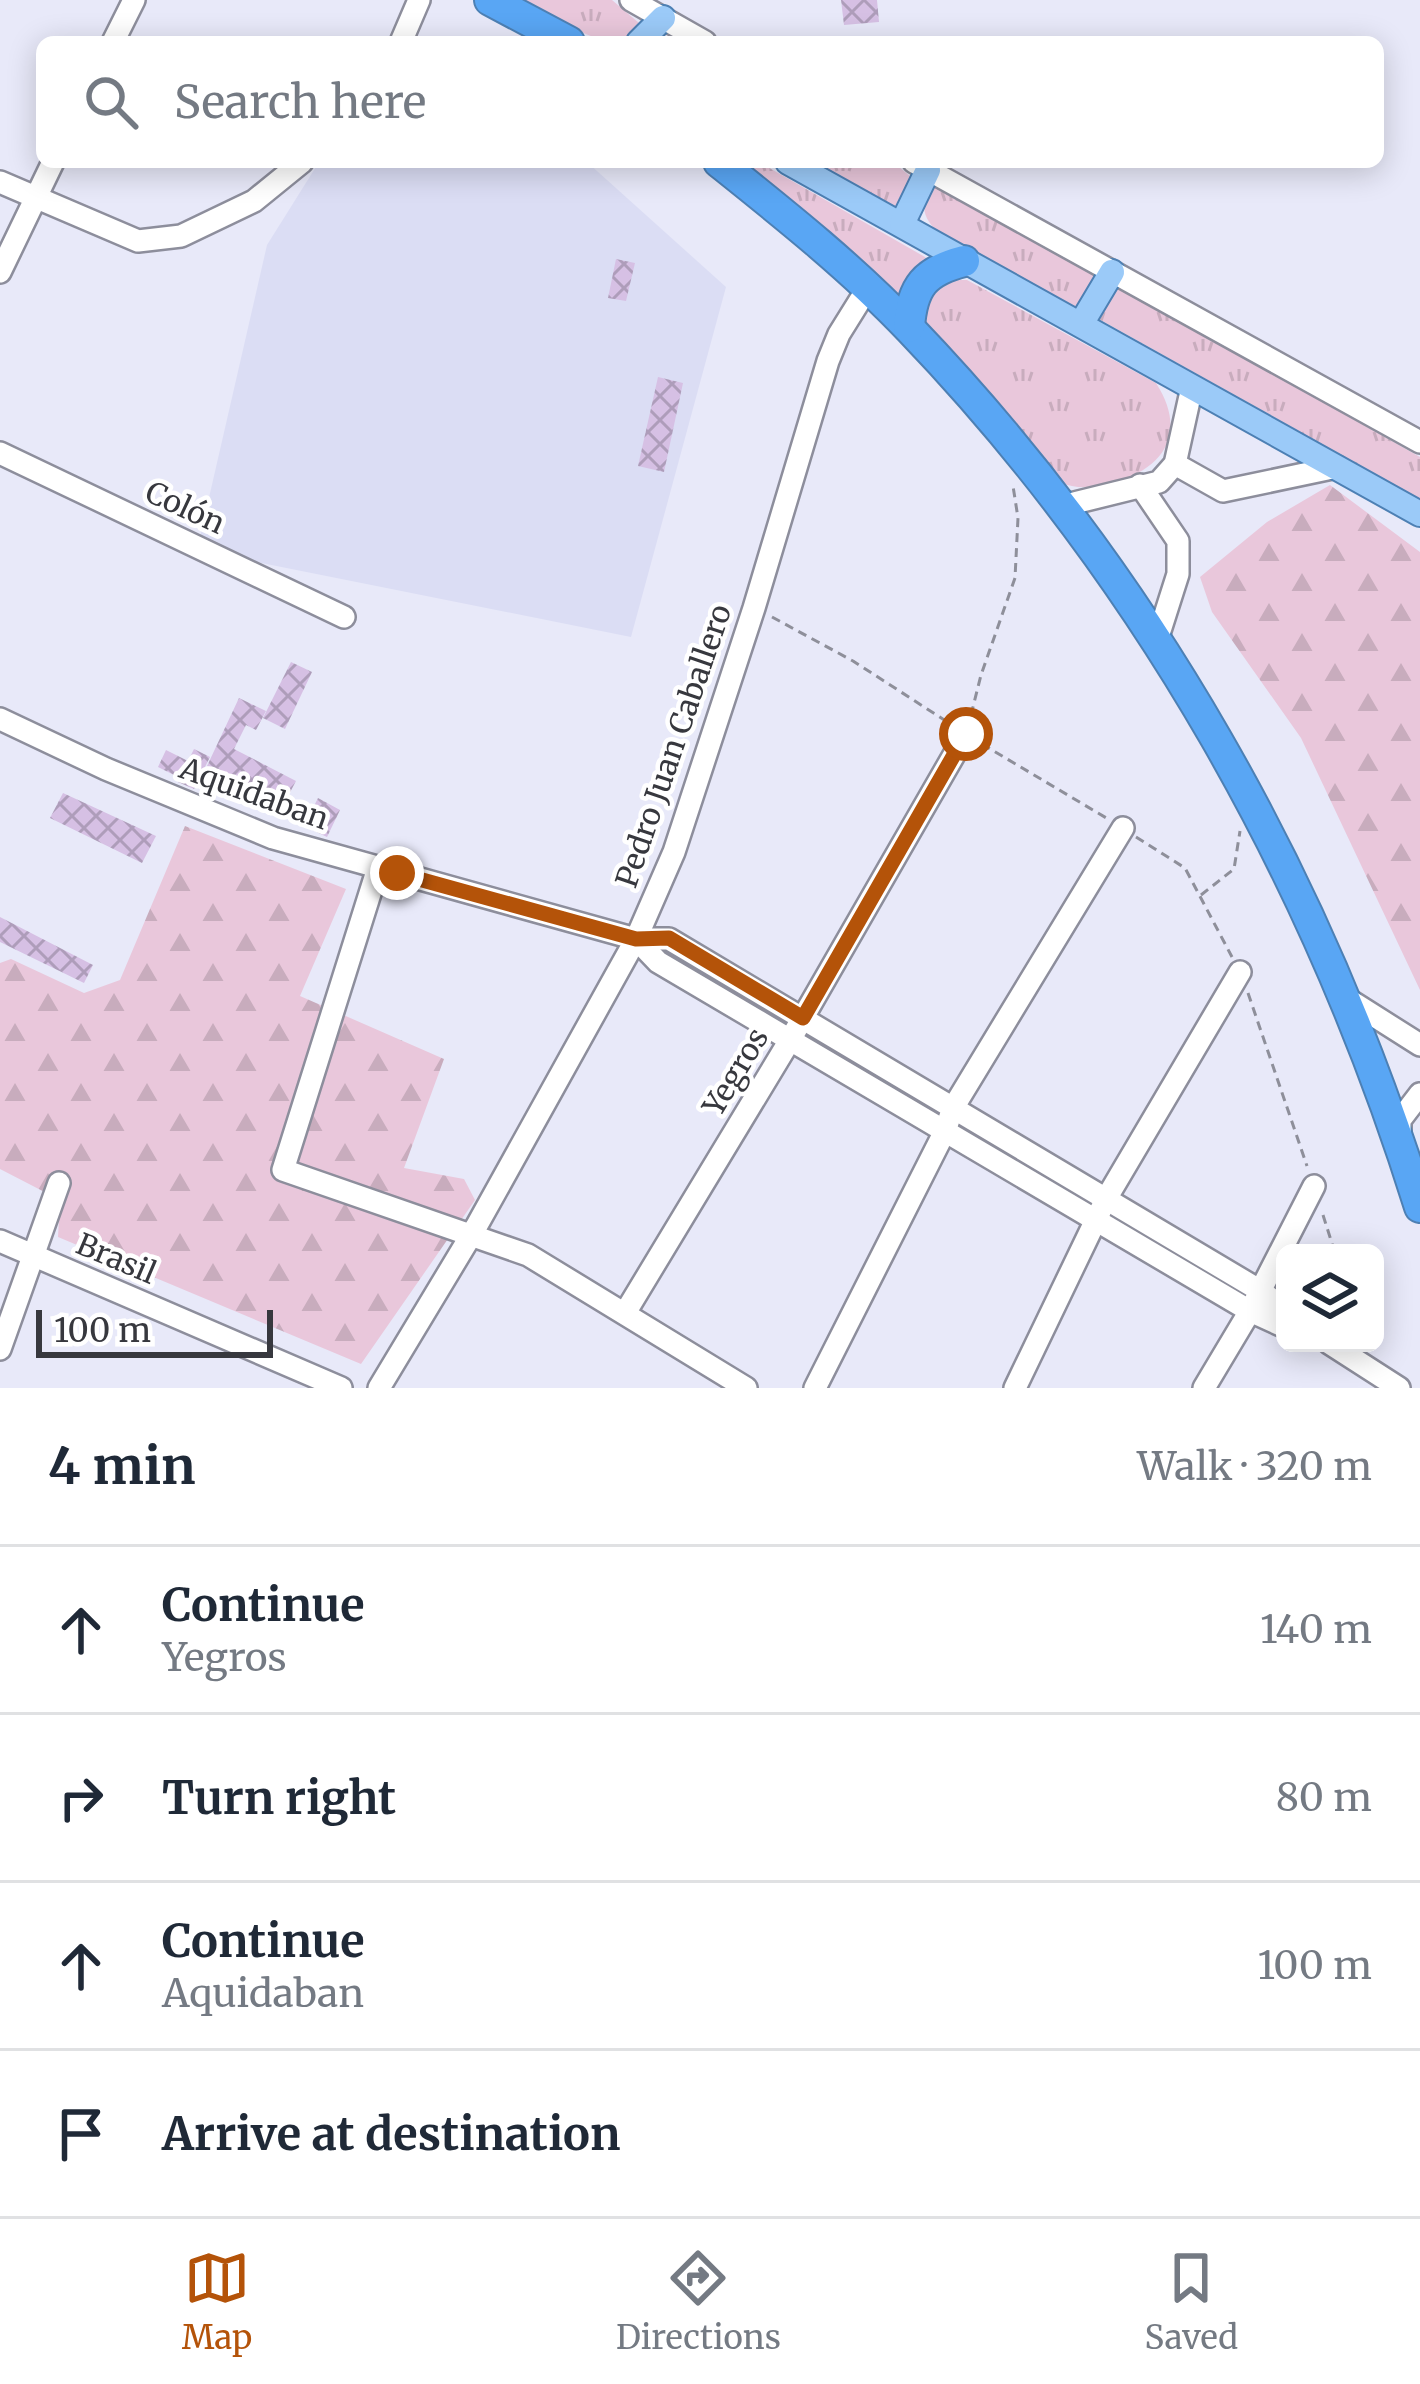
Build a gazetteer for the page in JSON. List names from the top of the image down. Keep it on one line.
{"streets":{"street":["Colón","Pedro Juan Caballero","Aquidaban","Yegros","Brasil"]},"crossings":[["Pedro Juan Caballero","Aquidaban"],["Aquidaban","Yegros"]],"scale_bar":"100 m","page":{"search":"Search here","scale":"100 m","heading":["4 min","Walk · 320 m"],"list":[["Continue","Yegros","140 m"],["Turn right","80 m"],["Continue","Aquidaban","100 m"],"Arrive at destination"],"nav":["Map","Directions","Saved"]}}
